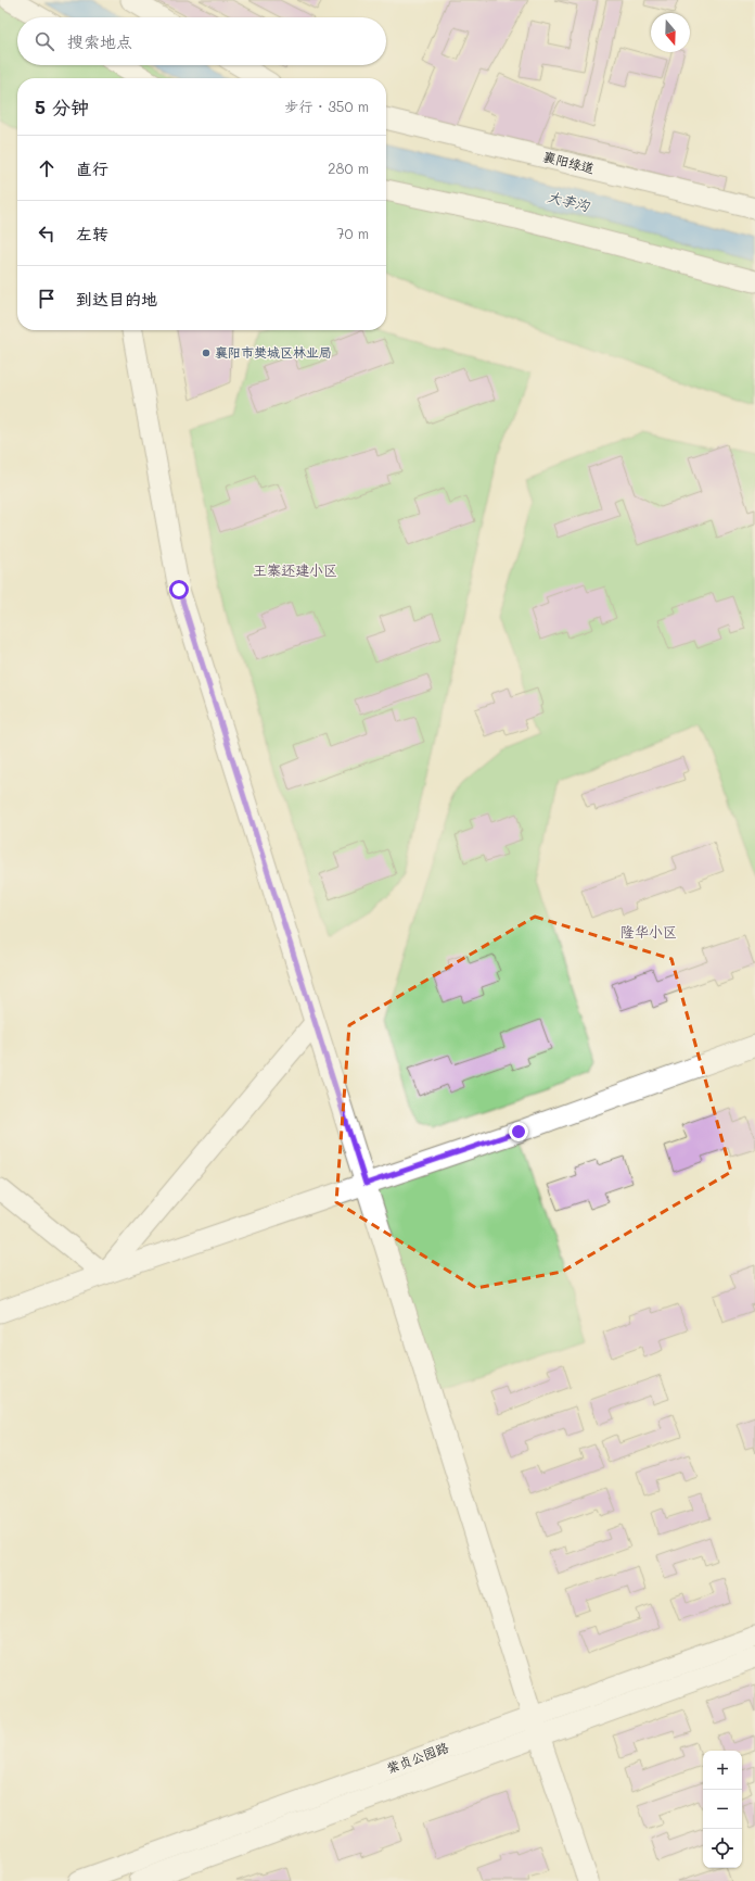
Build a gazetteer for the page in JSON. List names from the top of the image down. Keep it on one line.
{"streets":{"street":["襄阳绿道","紫贞公园路"]},"districts":["王寨还建小区","隆华小区"],"water":["大李沟"],"places":["襄阳市樊城区林业局"],"north":"bottom","page":{"search":"搜索地点","heading":["5 分钟","步行 · 350 m"],"list":[["直行","280 m"],["左转","70 m"],"到达目的地"],"map_buttons":["+","−"]}}
